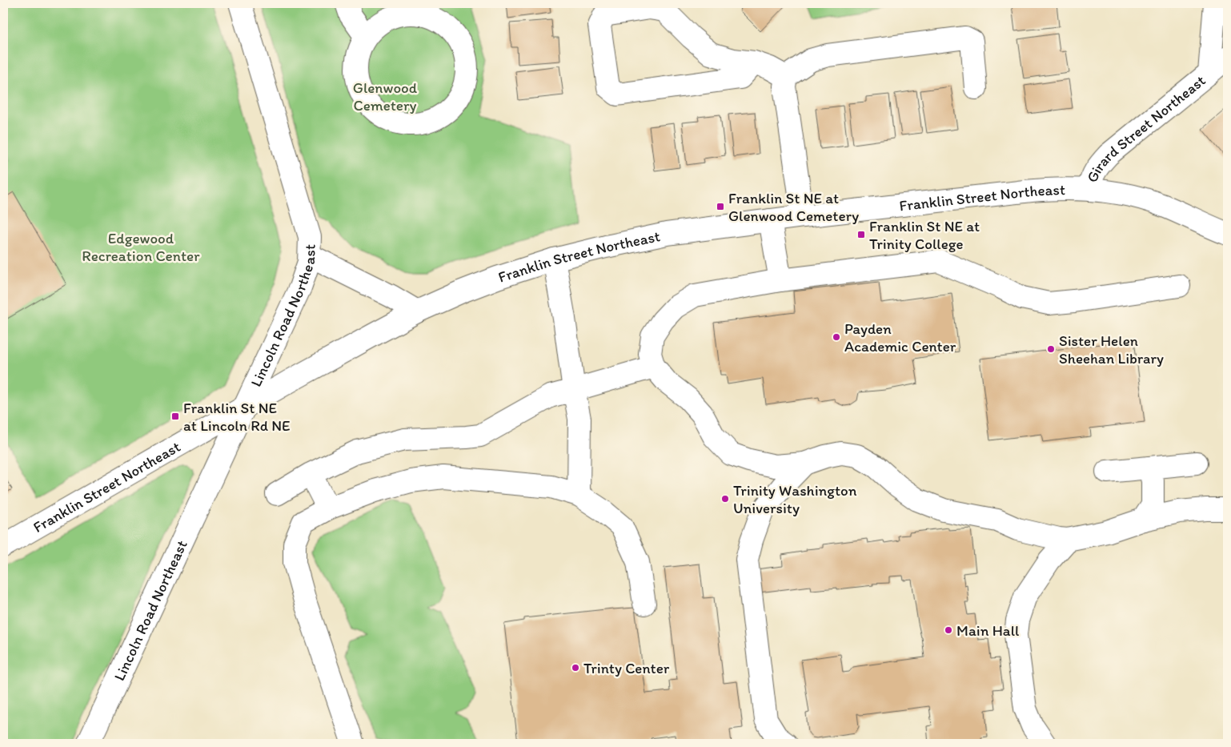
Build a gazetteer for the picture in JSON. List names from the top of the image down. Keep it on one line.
{"streets":{"street":["Girard Street Northeast","Franklin Street Northeast","Lincoln Road Northeast"]},"crossings":[["Girard Street Northeast","Franklin Street Northeast"],["Franklin Street Northeast","Lincoln Road Northeast"]],"parks":["Glenwood Cemetery","Edgewood Recreation Center"],"places":{"transit":["Franklin St NE at Glenwood Cemetery","Franklin St NE at Trinity College","Franklin St NE at Lincoln Rd NE"],"other":["Payden Academic Center","Sister Helen Sheehan Library","Trinity Washington University","Main Hall","Trinty Center"]}}
